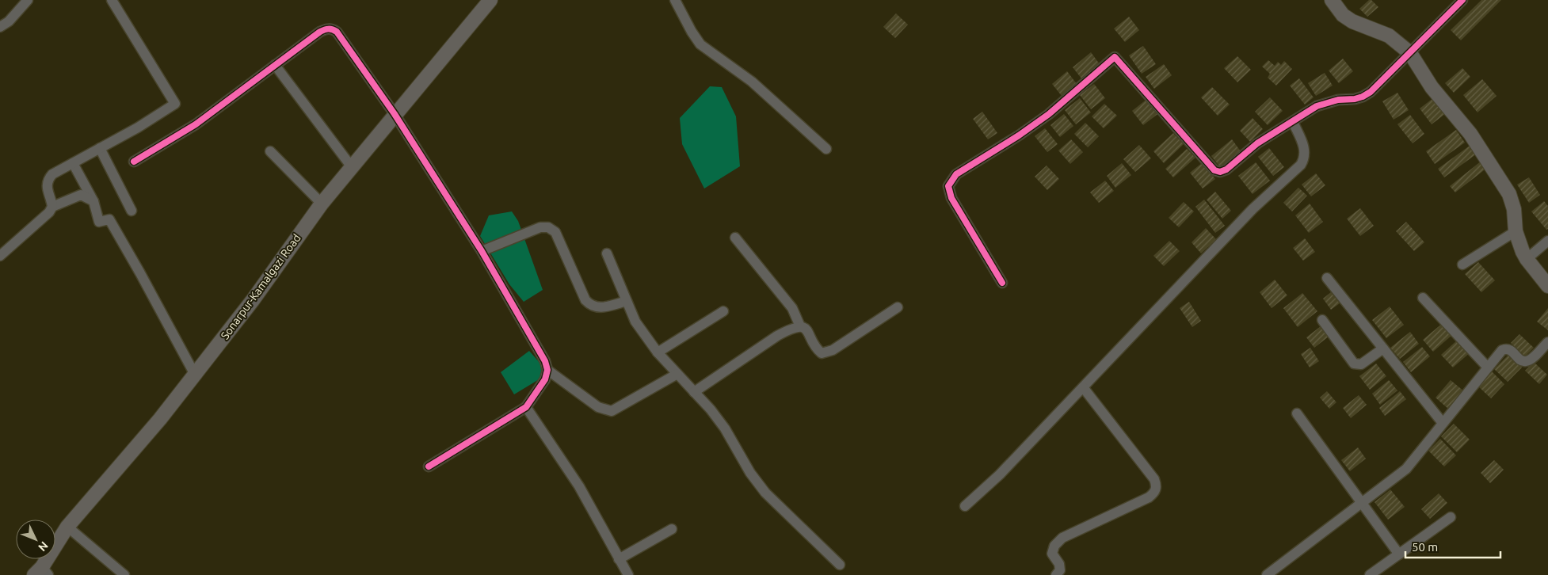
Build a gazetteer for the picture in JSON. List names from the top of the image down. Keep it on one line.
{"streets":{"main road":["Sonarpur-Kamalgazi Road"]},"scale_bar":"50 m","north":"bottom right"}
